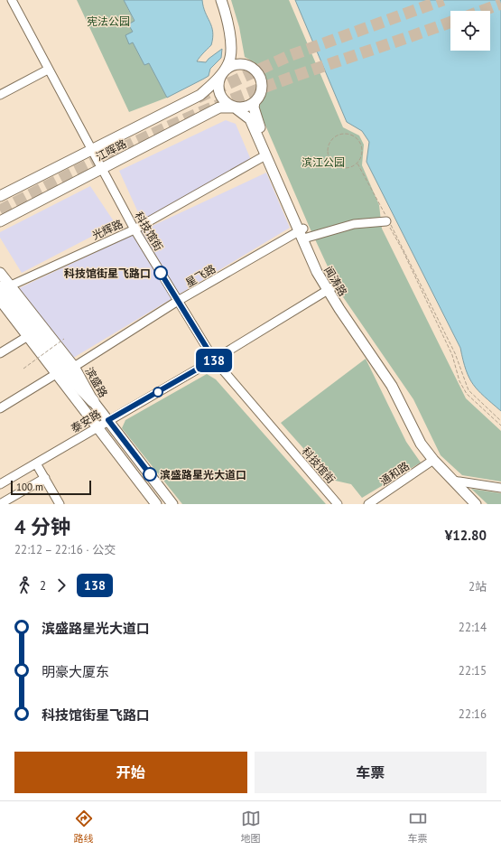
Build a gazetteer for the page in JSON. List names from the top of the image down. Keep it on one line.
{"streets":{"main road":["江晖路","闻涛路","滨盛路"],"street":["光辉路","科技馆街","星飞路","泰安路","通和路"]},"crossings":[["江晖路","科技馆街"],["江晖路","闻涛路"],["光辉路","科技馆街"],["光辉路","闻涛路"],["光辉路","滨盛路"],["科技馆街","星飞路"],["科技馆街","泰安路"],["星飞路","闻涛路"],["星飞路","滨盛路"],["闻涛路","泰安路"],["闻涛路","通和路"],["滨盛路","泰安路"]],"parks":["宪法公园","滨江公园"],"places":["科技馆街星飞路口","滨盛路星光大道口"],"lines":["bus line 138"],"scale_bar":"100 m","page":{"on_map":"138","scale":"100 m","heading":["4 分钟","22:12 – 22:16 · 公交","¥12.80"],"legs":["2","138","2站"],"list":[{"name":"滨盛路星光大道口","value":"22:14"},{"name":"明豪大厦东","value":"22:15"},{"name":"科技馆街星飞路口","value":"22:16"}],"buttons":["开始","车票"],"tabs":["路线","地图","车票"]}}
